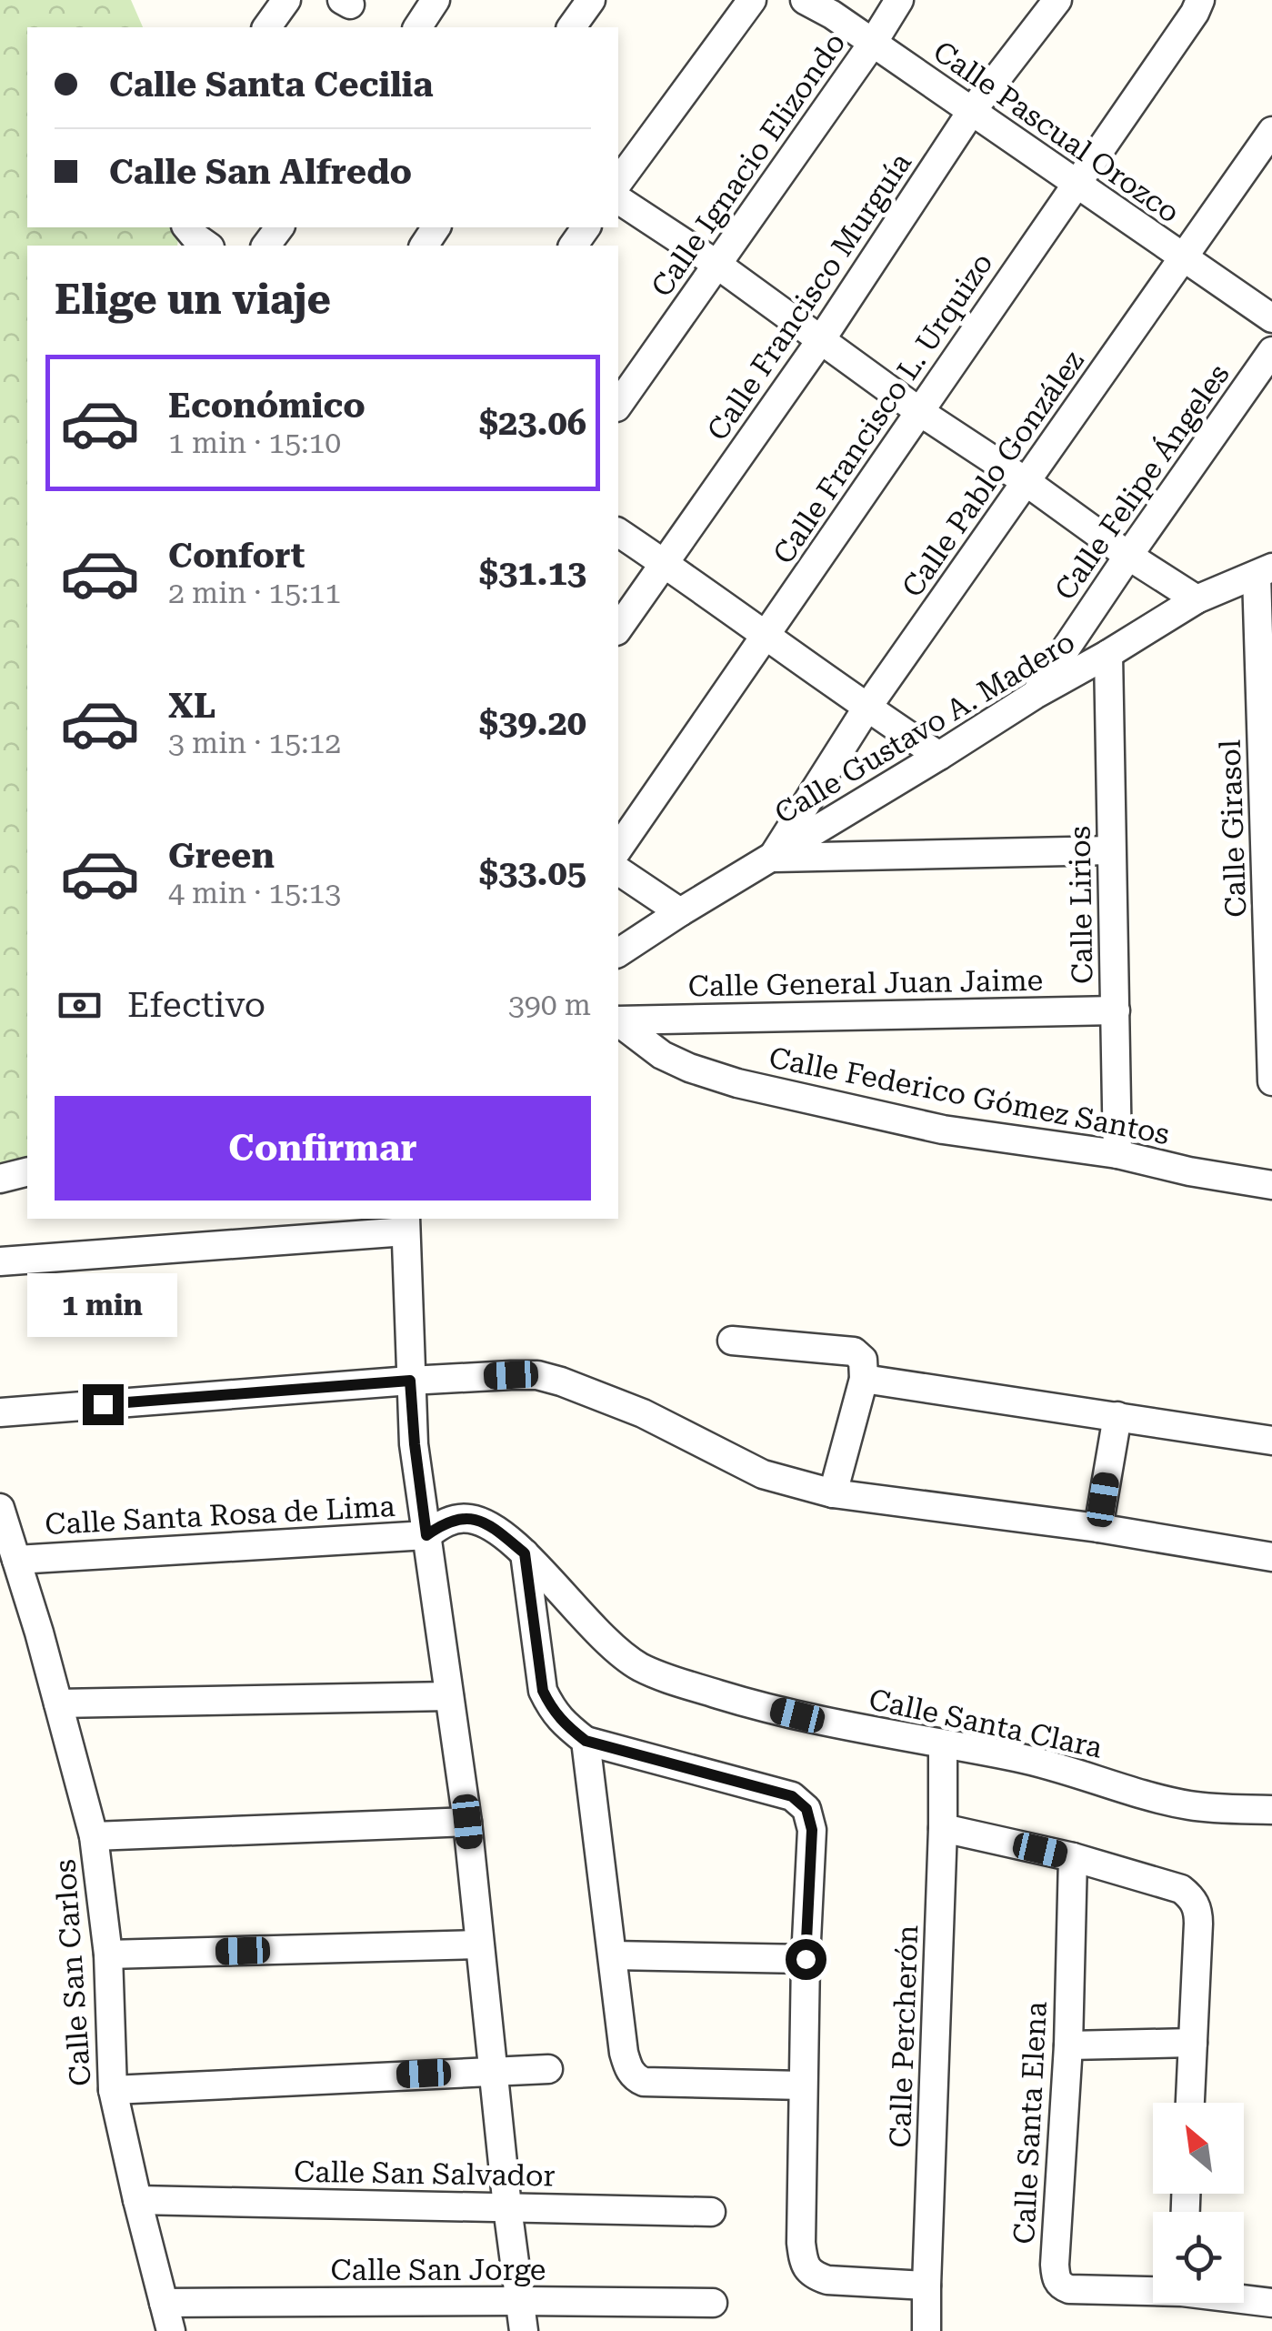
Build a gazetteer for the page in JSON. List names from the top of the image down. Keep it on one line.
{"streets":{"street":["Calle Pascual Orozco","Calle Ignacio Elizondo","Calle Francisco Murguía","Calle Francisco L. Urquizo","Calle Pablo González","Calle Felipe Ángeles","Calle Gustavo A. Madero","Calle Girasol","Calle Lirios","Calle General Juan Jaime","Calle Federico Gómez Santos","Calle Santa Rosa de Lima","Calle Santa Clara","Calle San Carlos","Calle Percherón","Calle Santa Elena","Calle San Salvador","Calle San Jorge"]},"crossings":[["Calle Pascual Orozco","Calle Ignacio Elizondo"],["Calle Pascual Orozco","Calle Francisco Murguía"],["Calle Pascual Orozco","Calle Francisco L. Urquizo"],["Calle Pascual Orozco","Calle Pablo González"],["Calle Pablo González","Calle Gustavo A. Madero"],["Calle Felipe Ángeles","Calle Gustavo A. Madero"],["Calle Gustavo A. Madero","Calle Girasol"],["Calle Gustavo A. Madero","Calle Lirios"],["Calle Lirios","Calle General Juan Jaime"],["Calle Lirios","Calle Federico Gómez Santos"],["Calle Santa Rosa de Lima","Calle Santa Clara"],["Calle Santa Rosa de Lima","Calle San Carlos"],["Calle Santa Clara","Calle Percherón"],["Calle San Carlos","Calle San Salvador"],["Calle San Carlos","Calle San Jorge"]],"north":"top left","page":{"banner":["Calle Santa Cecilia","Calle San Alfredo"],"heading":"Elige un viaje","list":[{"name":"Económico","note":"1 min · 15:10","value":"$23.06"},{"name":"Confort","note":"2 min · 15:11","value":"$31.13"},{"name":"XL","note":"3 min · 15:12","value":"$39.20"},{"name":"Green","note":"4 min · 15:13","value":"$33.05"}],"pay":["Efectivo","390 m"],"buttons":"Confirmar","bubble":"1 min"}}
